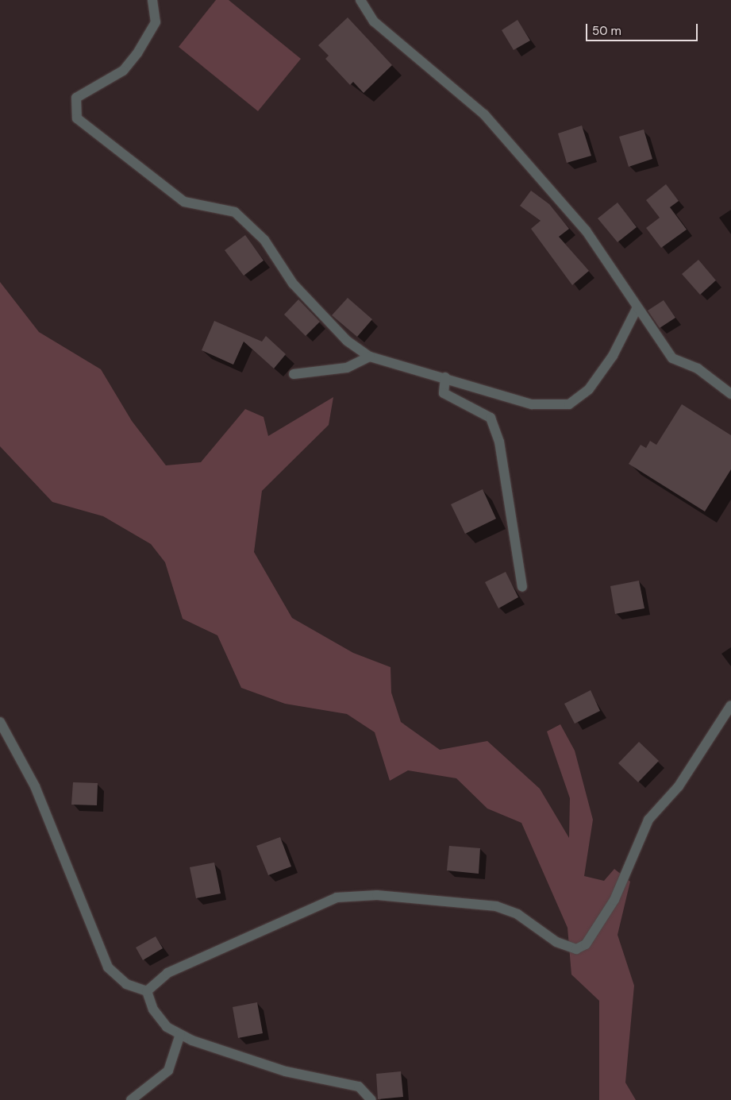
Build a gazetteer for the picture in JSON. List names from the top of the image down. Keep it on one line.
{"scale_bar":"50 m"}
